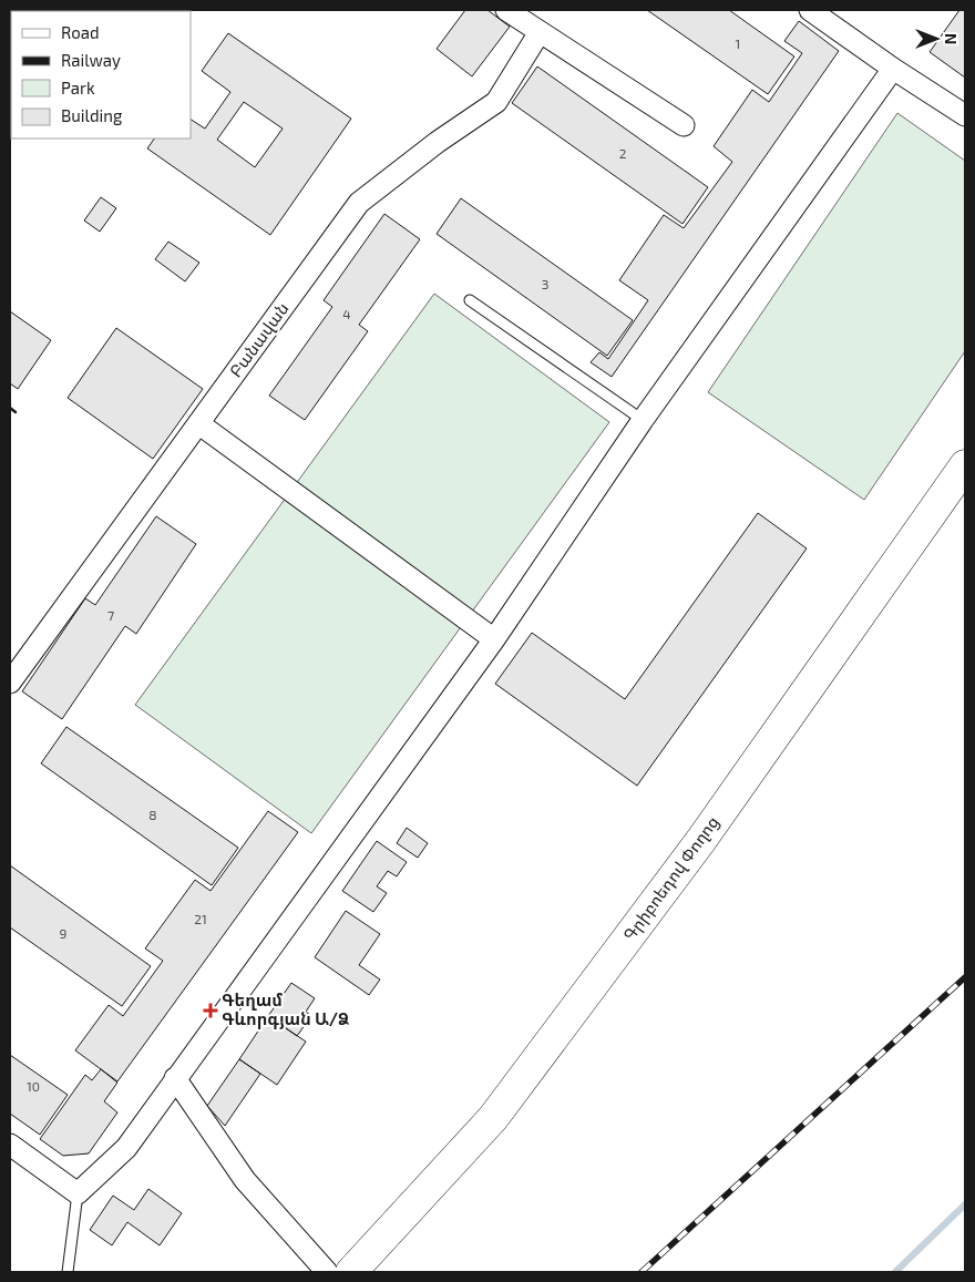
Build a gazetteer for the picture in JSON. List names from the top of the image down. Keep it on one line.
{"streets":{"main road":["Գրիբոեդով Փողոց"],"street":["Բանավան"]},"places":{"health":["Գեղամ Գևորգյան Ա/Ձ"]},"house_numbers":["1","2","3","4","7","8","21","9","10"],"legend":["Road","Railway","Park","Building"],"north":"right"}
